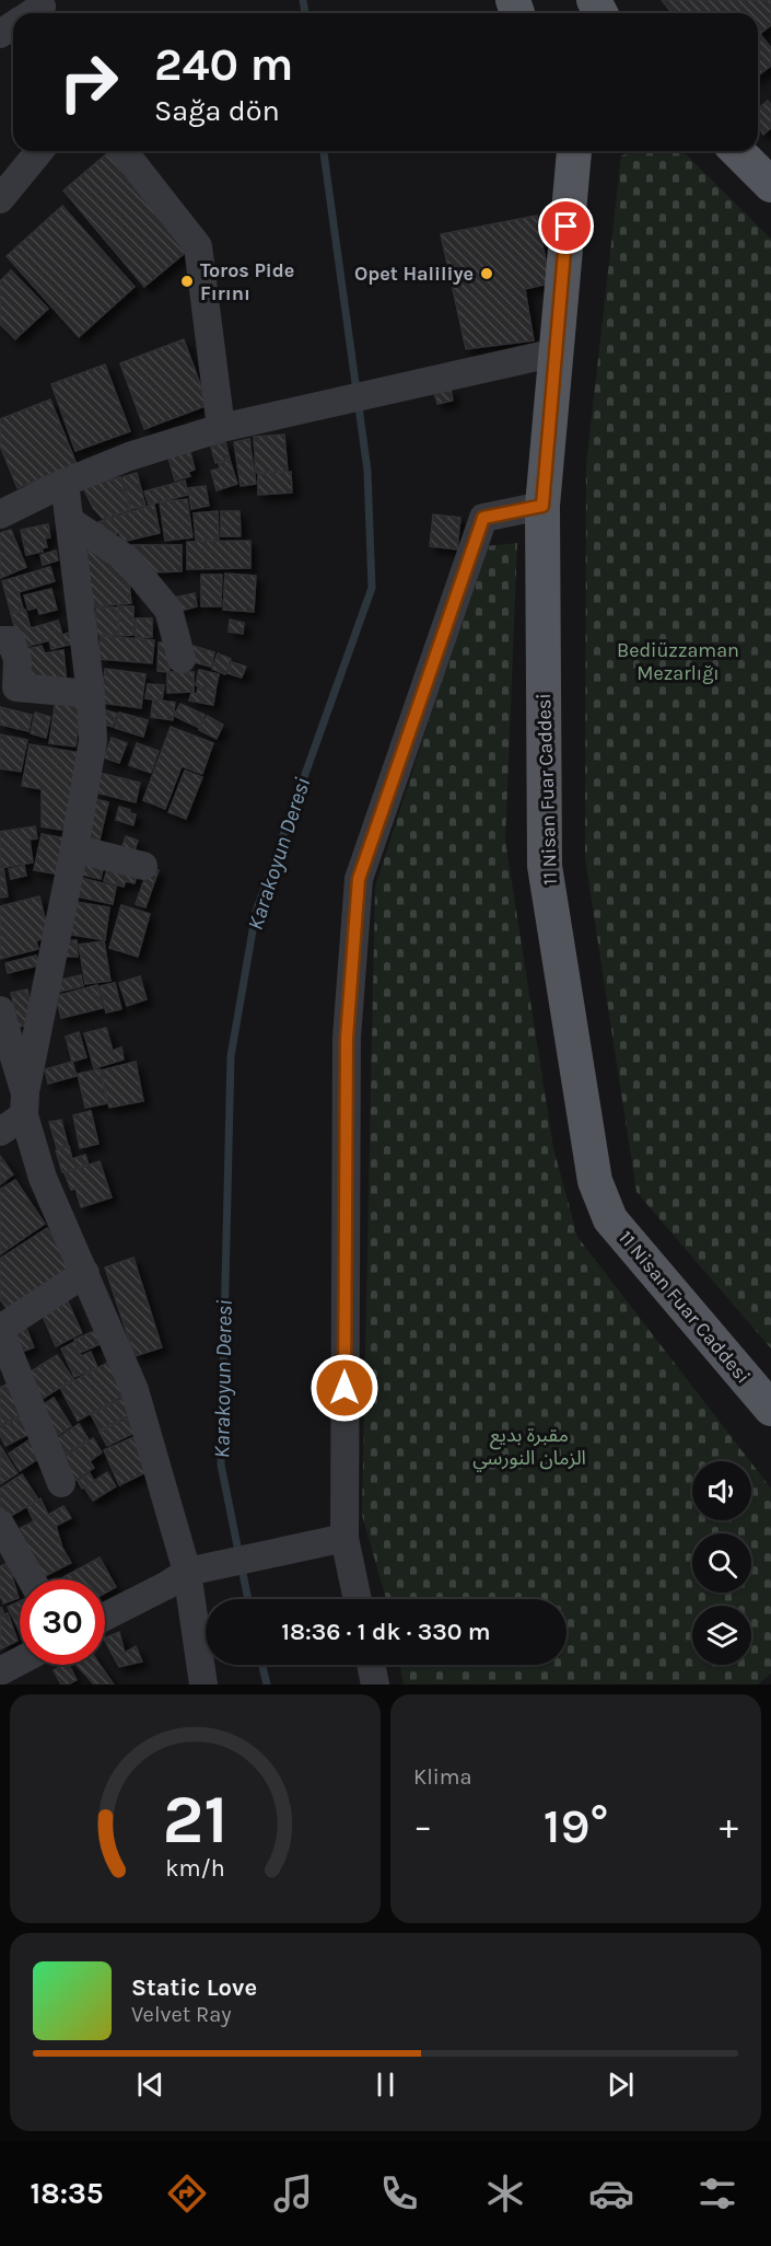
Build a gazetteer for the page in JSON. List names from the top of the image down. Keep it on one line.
{"streets":{"main road":["11 Nisan Fuar Caddesi"]},"water":["Karakoyun Deresi"],"parks":["Bediüzzaman Mezarlığı","مقبرة بديع الزمان النورسي"],"places":["Opet Haliliye","Toros Pide Fırını"],"page":{"turn":["240 m","Sağa dön"],"limit":"30","trip":"18:36 · 1 dk · 330 m","tile":"Klima","heat":["−","19°","+"],"song":["Static Love","Velvet Ray"],"tabs":"18:35","gauge":["21","km/h"]}}
